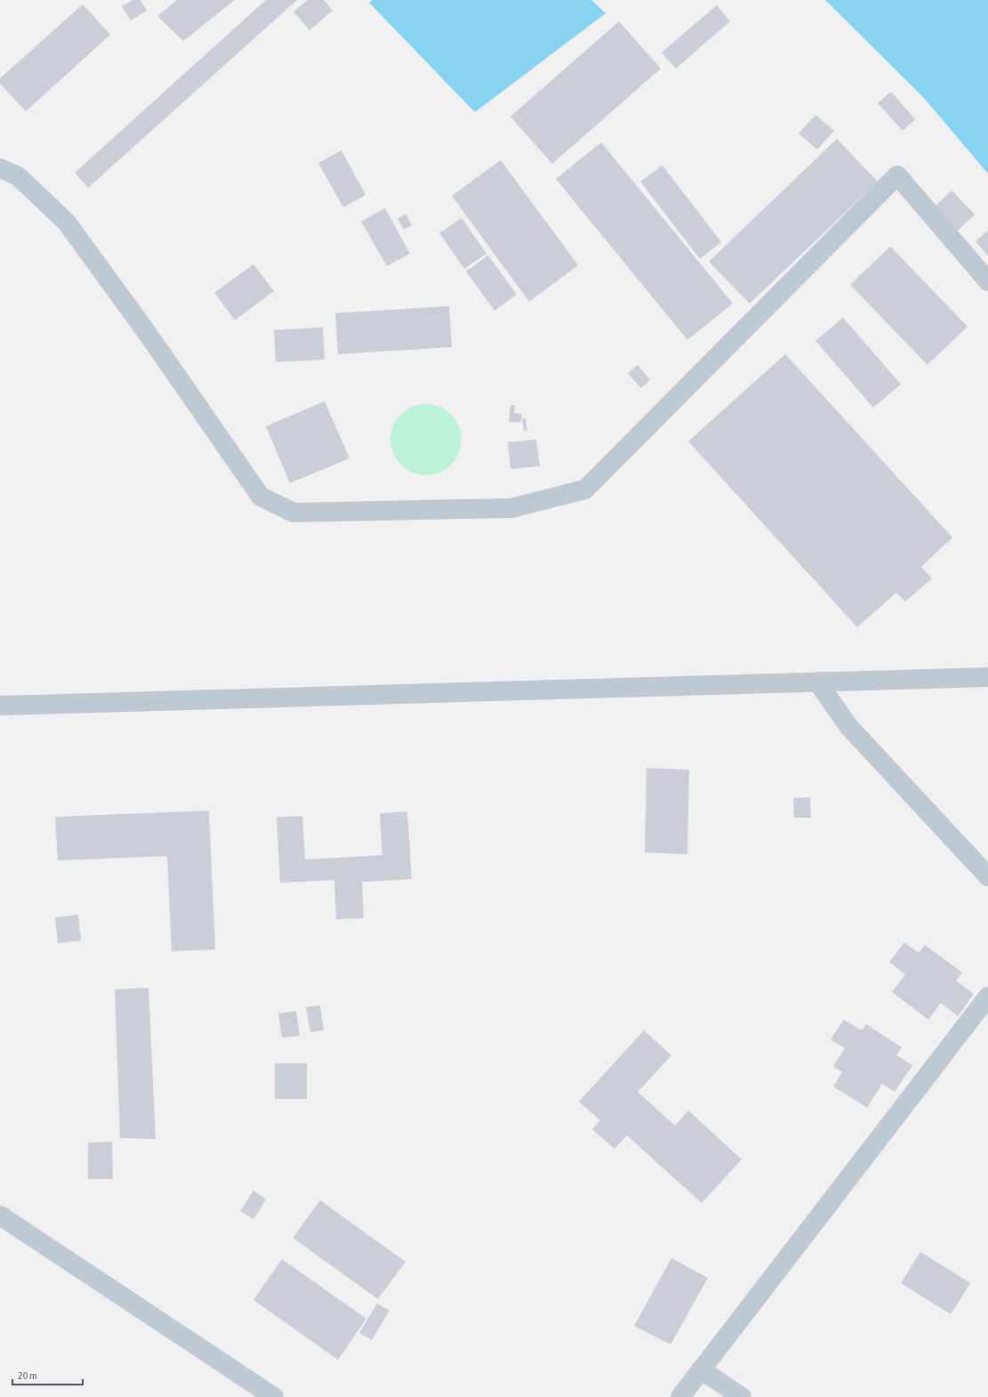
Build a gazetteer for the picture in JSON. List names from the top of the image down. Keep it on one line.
{"scale_bar":"20 m"}
